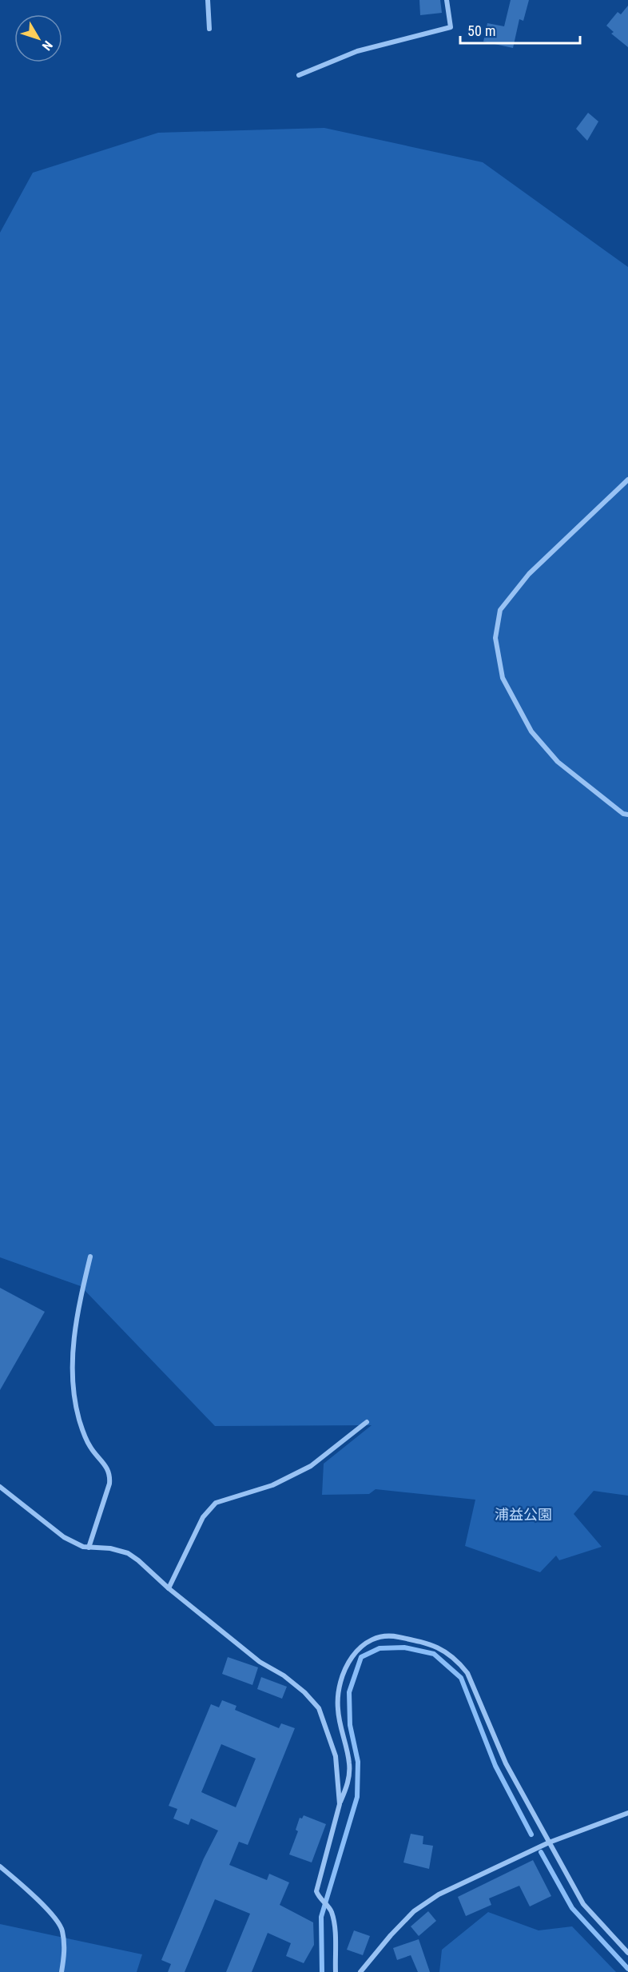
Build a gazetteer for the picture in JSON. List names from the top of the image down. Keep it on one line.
{"parks":["浦益公園"],"scale_bar":"50 m","north":"bottom right"}
